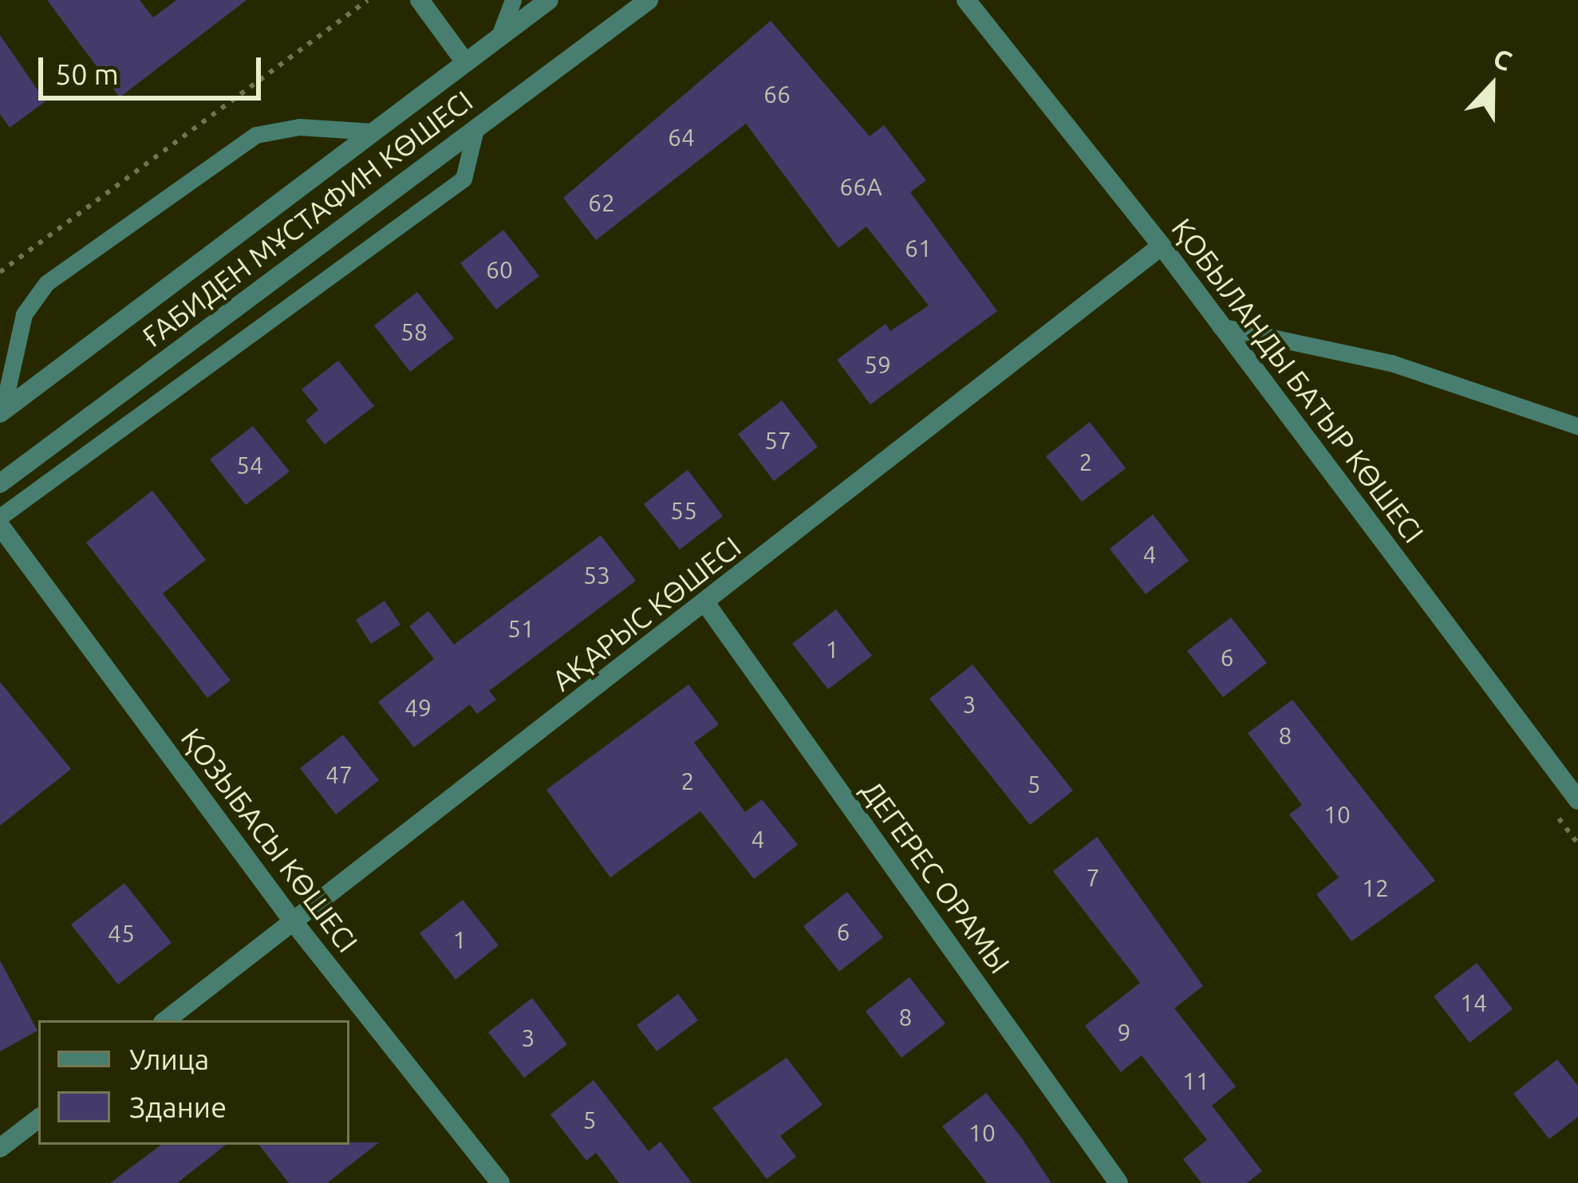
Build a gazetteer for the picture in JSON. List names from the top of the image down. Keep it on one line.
{"streets":{"street":["ҒАБИДЕН МҰСТАФИН КӨШЕСІ","ҚОБЫЛАНДЫ БАТЫР КӨШЕСІ","АҚАРЫС КӨШЕСІ","ҚОЗЫБАСЫ КӨШЕСІ","ДЕГЕРЕС ОРАМЫ"]},"crossings":[["ҚОБЫЛАНДЫ БАТЫР КӨШЕСІ","АҚАРЫС КӨШЕСІ"],["АҚАРЫС КӨШЕСІ","ҚОЗЫБАСЫ КӨШЕСІ"],["АҚАРЫС КӨШЕСІ","ДЕГЕРЕС ОРАМЫ"]],"house_numbers":["66","64","66А","62","61","60","58","59","57","2","54","55","4","53","51","1","6","3","49","8","47","2","5","10","4","7","12","6","45","1","14","8","9","3","11","5","10"],"legend":["Улица","Здание"],"scale_bar":"50 m","north":"top"}
